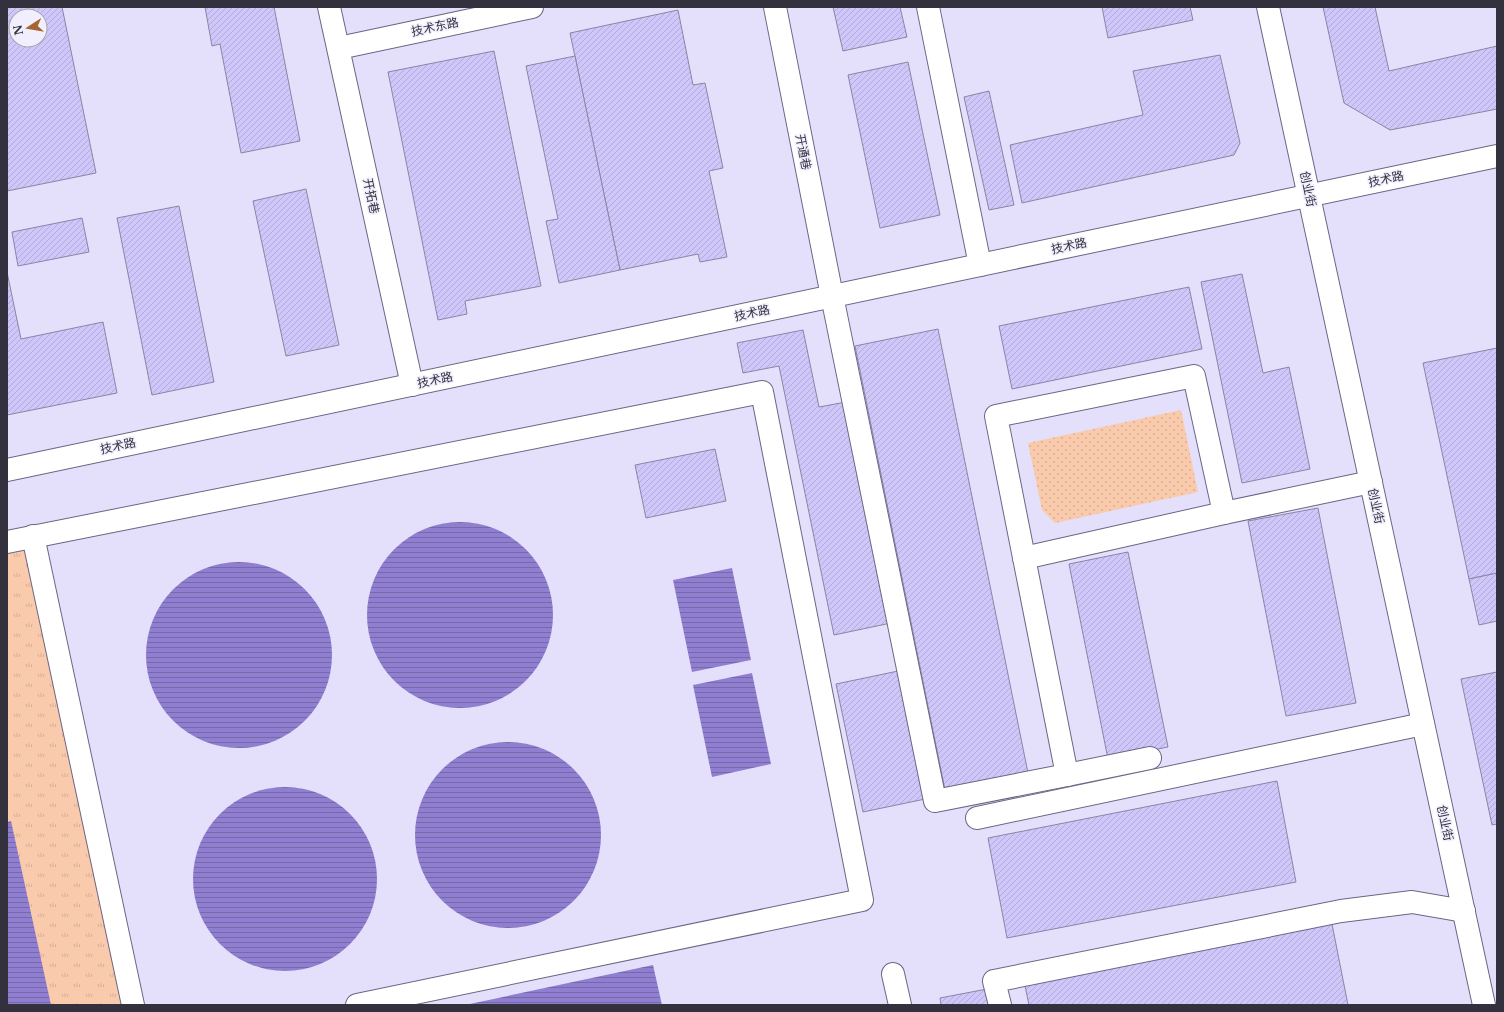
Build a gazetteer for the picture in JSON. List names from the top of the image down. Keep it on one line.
{"streets":{"street":["技术东路","开通巷","技术路","创业街","开拓巷"]},"crossings":[["技术东路","开拓巷"],["开通巷","技术路"],["技术路","创业街"],["技术路","开拓巷"]],"north":"left"}
